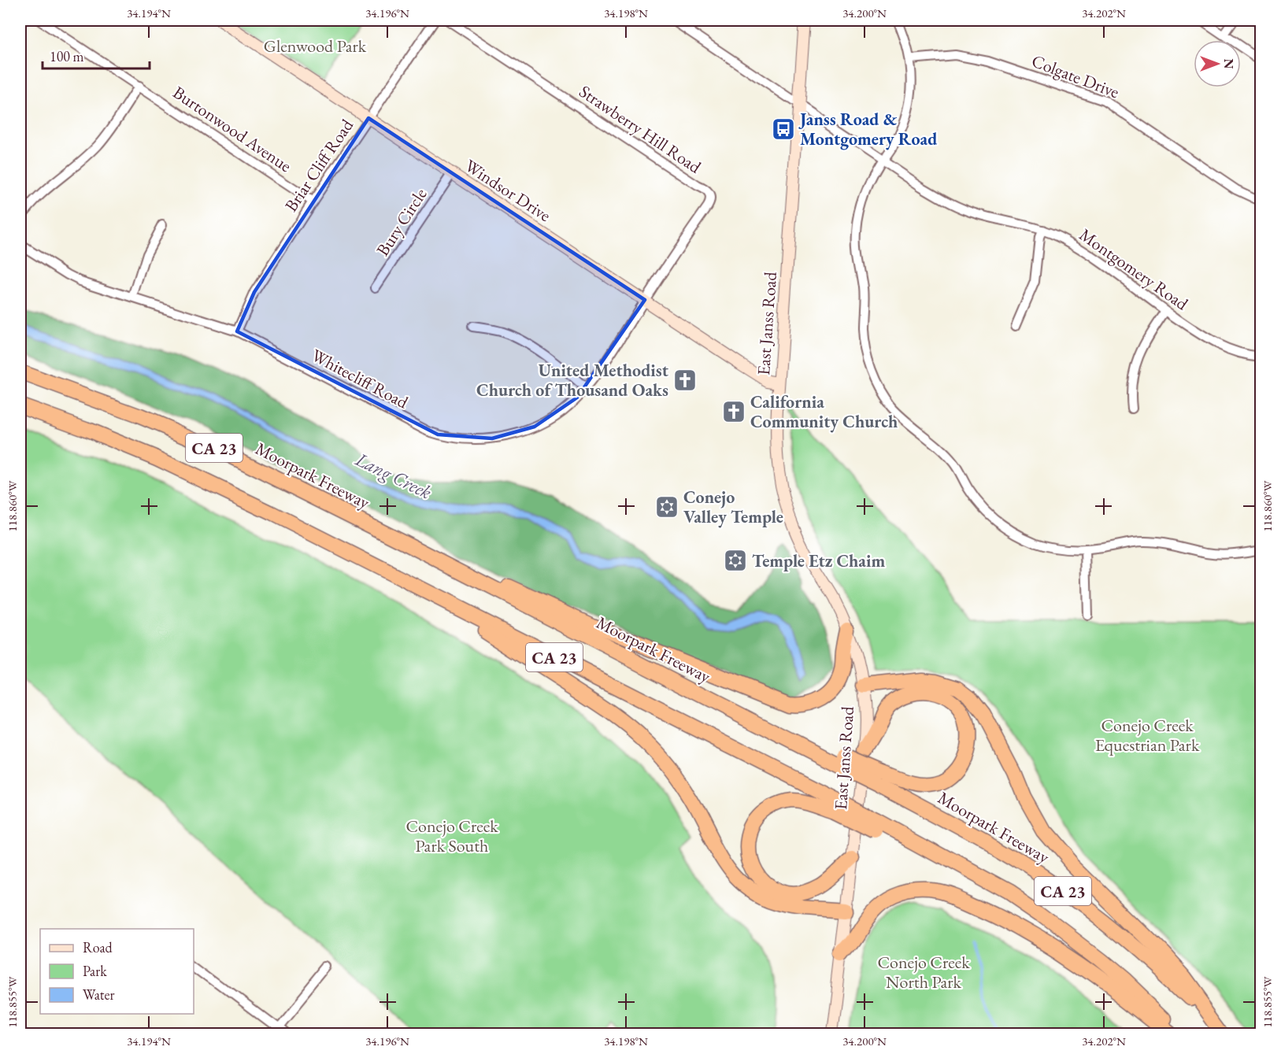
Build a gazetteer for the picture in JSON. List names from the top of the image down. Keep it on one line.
{"streets":{"highway":["CA 23","Moorpark Freeway"],"main road":["Windsor Drive","East Janss Road"],"street":["Colgate Drive","Burtonwood Avenue","Strawberry Hill Road","Briar Cliff Road","Bury Circle","Montgomery Road","Whitecliff Road"]},"crossings":[["Burtonwood Avenue","Briar Cliff Road"],["Strawberry Hill Road","Windsor Drive"],["Strawberry Hill Road","Whitecliff Road"],["Briar Cliff Road","Windsor Drive"],["Briar Cliff Road","Whitecliff Road"],["Windsor Drive","Bury Circle"],["Windsor Drive","East Janss Road"],["Windsor Drive","Whitecliff Road"],["Montgomery Road","East Janss Road"]],"water":["Lang Creek"],"parks":["Glenwood Park","Conejo Creek Equestrian Park","Conejo Creek Park South","Conejo Creek North Park"],"places":{"bus stop":["Janss Road & Montgomery Road"],"church":["United Methodist Church of Thousand Oaks","California Community Church"],"synagogue":["Conejo Valley Temple","Temple Etz Chaim"]},"legend":["Road","Park","Water"],"scale_bar":"100 m","north":"right","coordinates":["34.194°N","34.196°N","34.198°N","34.200°N","34.202°N","118.860°W","118.855°W"]}
